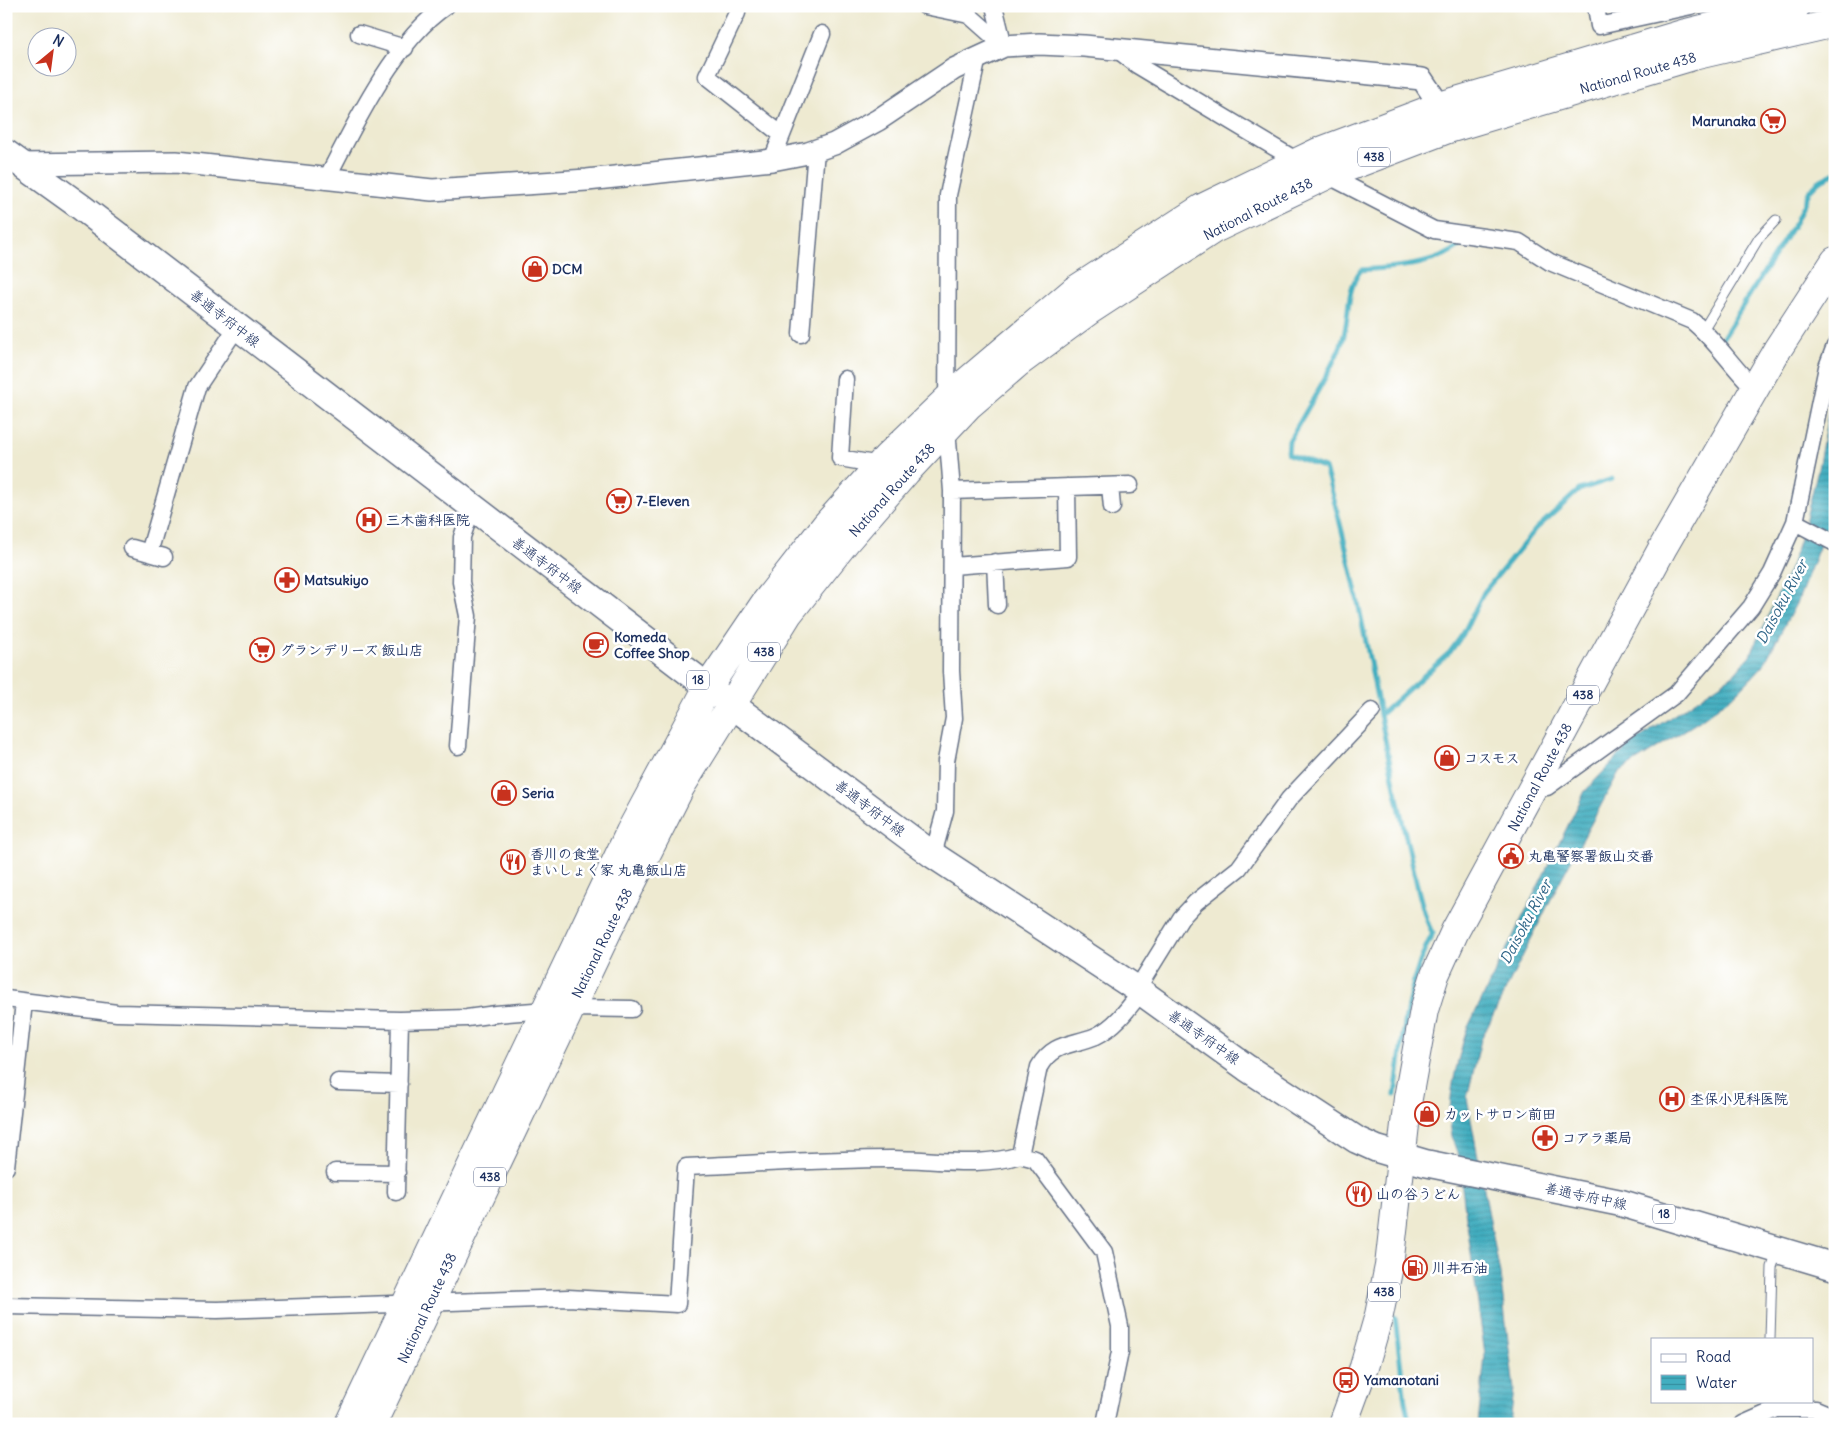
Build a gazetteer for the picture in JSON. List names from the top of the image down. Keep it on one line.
{"streets":{"highway":["National Route 438","438"],"main road":["善通寺府中線","18"]},"crossings":[["National Route 438","善通寺府中線"]],"water":["Daisoku River"],"places":{"supermarket":["Marunaka","7-Eleven","グランデリーズ 飯山店"],"shop":["DCM","コスモス","Seria","カットサロン前田"],"hospital":["三木歯科医院","杢保小児科医院"],"pharmacy":["Matsukiyo","コアラ薬局"],"cafe":["Komeda Coffee Shop"],"public building":["丸亀警察署飯山交番"],"restaurant":["香川の食堂 まいしょく家 丸亀飯山店","山の谷うどん"],"fuel station":["川井石油"],"bus stop":["Yamanotani"]},"legend":["Road","Water"],"north":"top right"}
